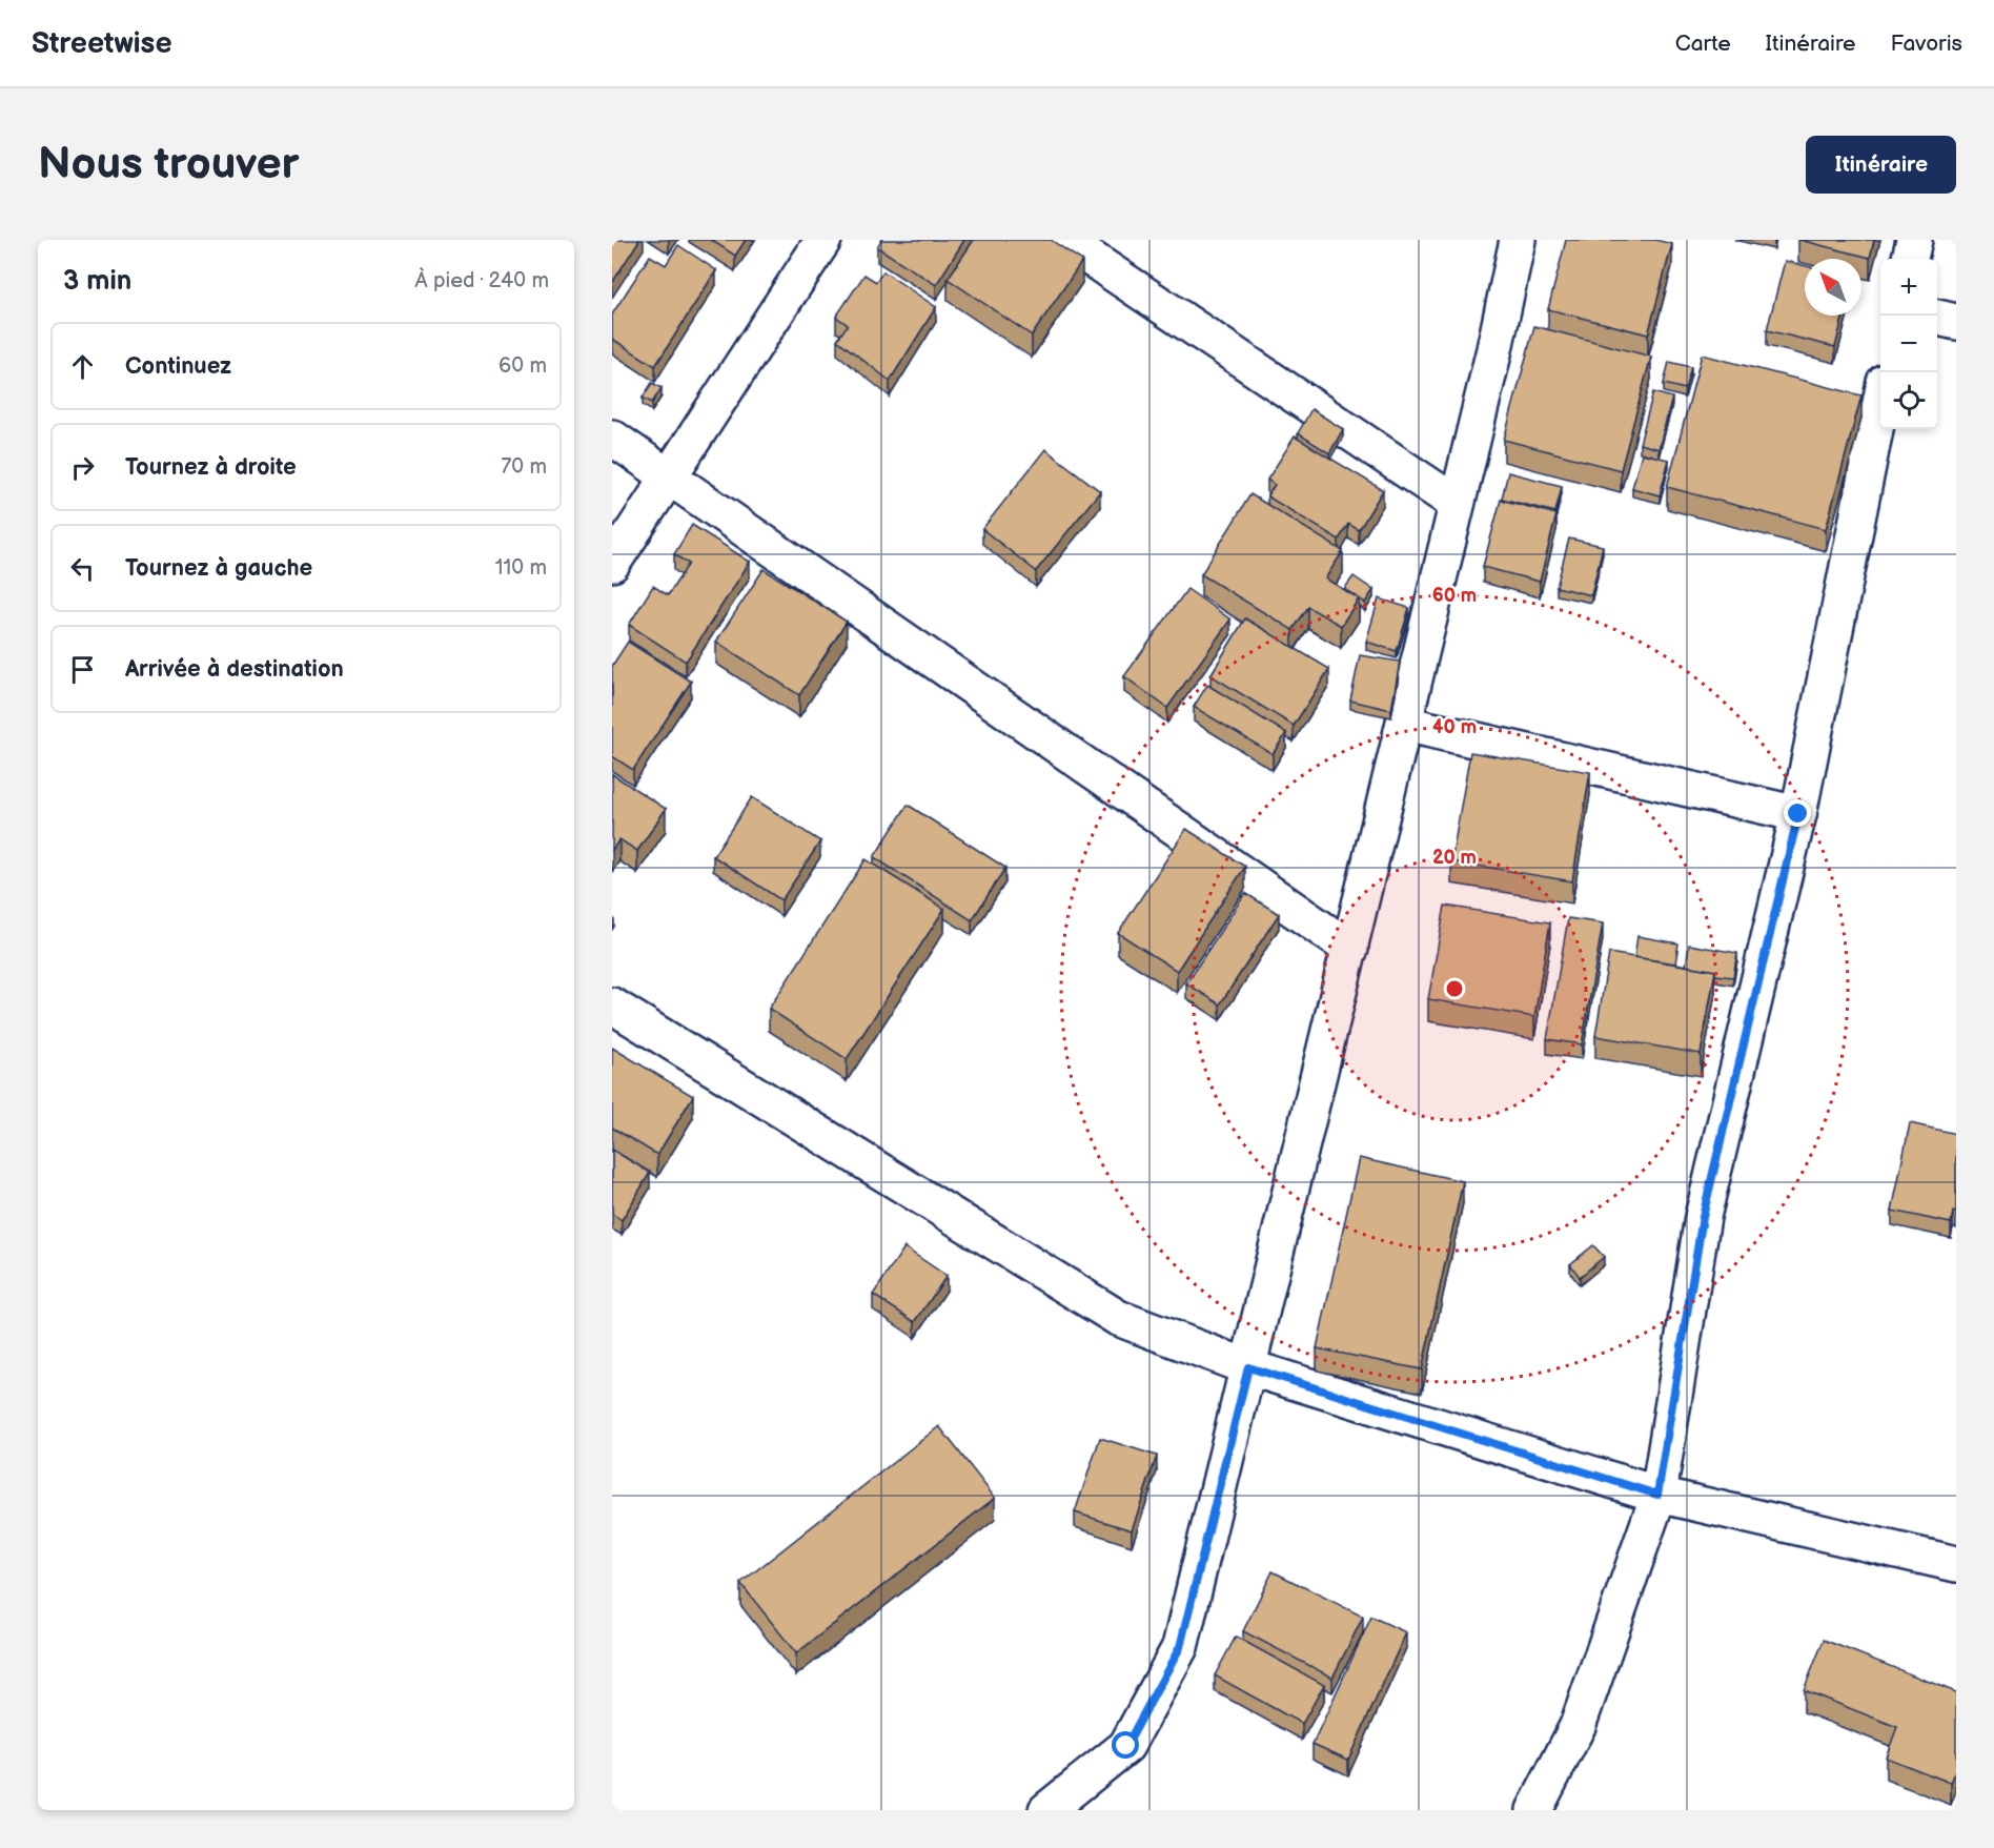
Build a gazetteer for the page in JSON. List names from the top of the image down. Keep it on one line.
{"north":"top left","page":{"header":"Streetwise","nav":["Carte","Itinéraire","Favoris"],"buttons":"Itinéraire","title":"Nous trouver","heading":["3 min","À pied · 240 m"],"map_buttons":["+","−"],"list":[["Continuez","60 m"],["Tournez à droite","70 m"],["Tournez à gauche","110 m"],"Arrivée à destination"]},"rings":["60 m","40 m","20 m"]}
